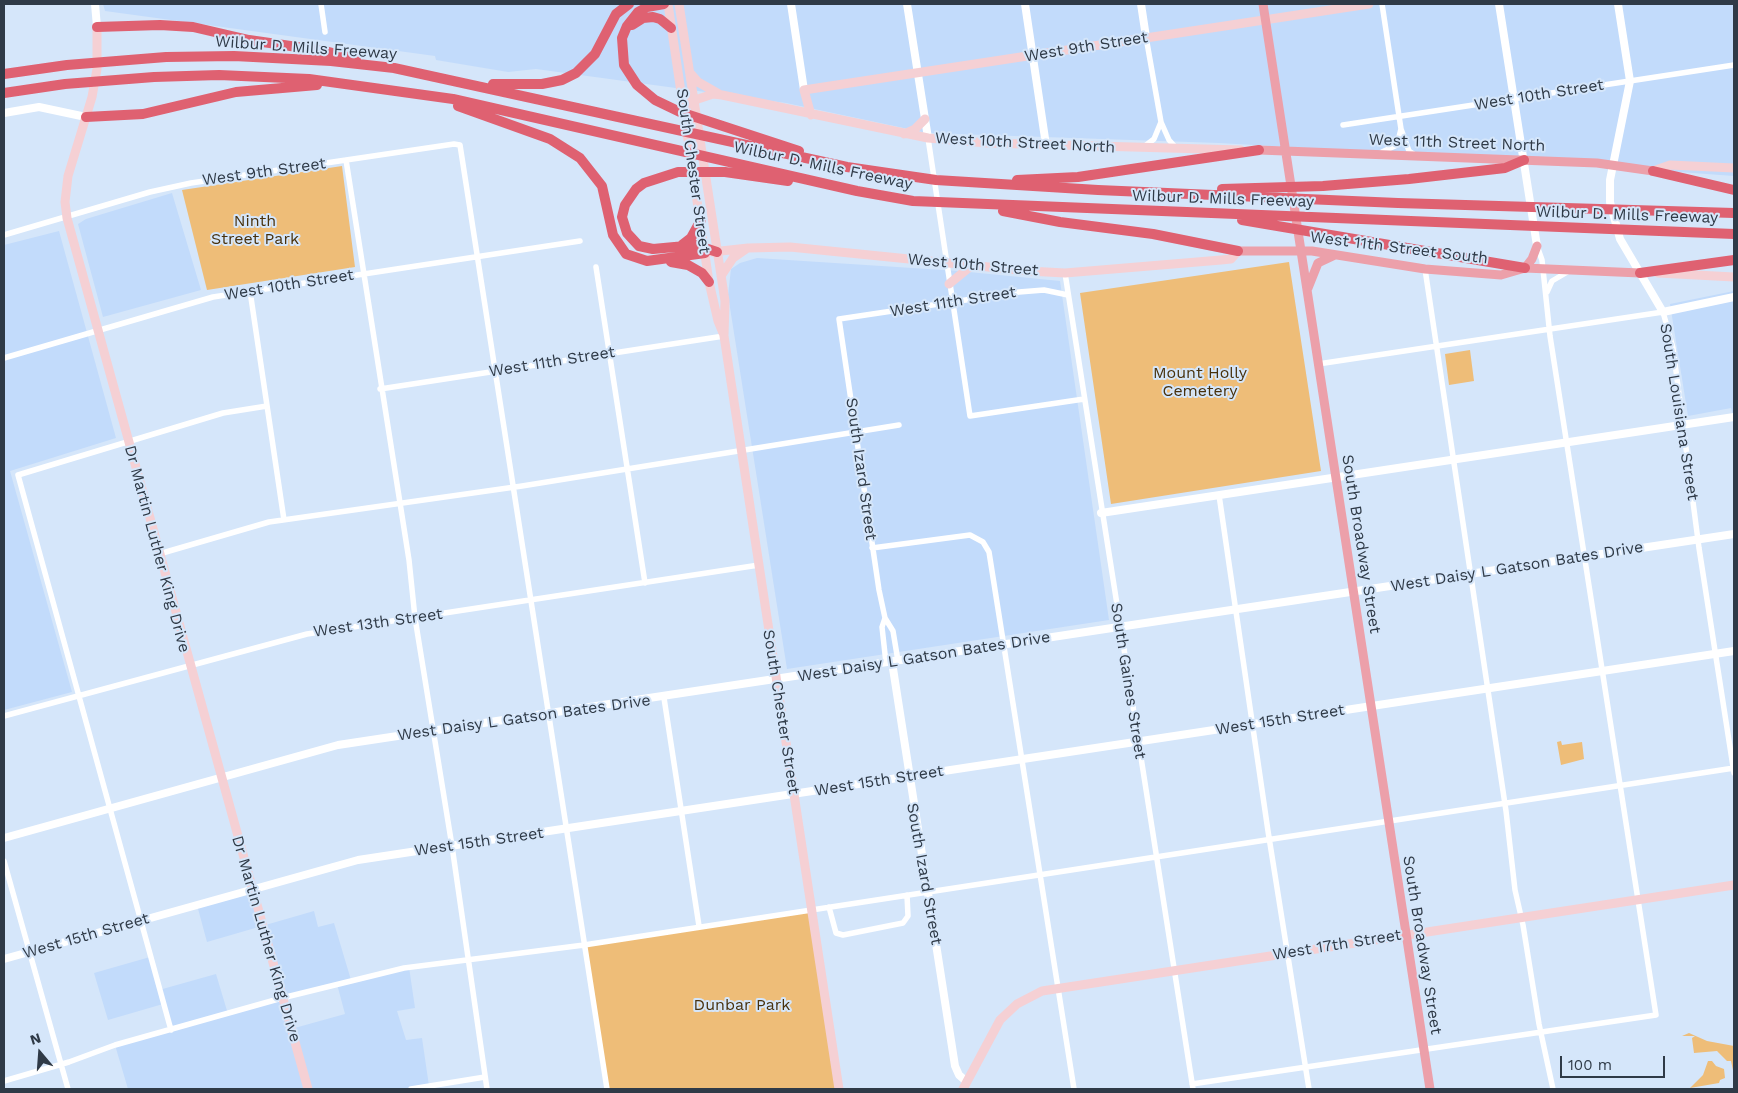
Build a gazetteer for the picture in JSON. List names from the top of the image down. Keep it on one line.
{"streets":{"highway":["Wilbur D. Mills Freeway"],"main road":["West 9th Street","West 10th Street","West 10th Street North","West 11th Street North","South Chester Street","West 11th Street South","South Broadway Street","Dr Martin Luther King Drive","West 17th Street"],"street":["West 11th Street","South Louisiana Street","South Izard Street","West Daisy L Gatson Bates Drive","West 13th Street","South Gaines Street","West 15th Street"]},"crossings":[["West 9th Street","West 10th Street"],["West 9th Street","South Broadway Street"],["West 9th Street","Dr Martin Luther King Drive"],["West 10th Street","South Chester Street"],["West 10th Street","West 11th Street South"],["West 10th Street","South Louisiana Street"],["West 10th Street","Dr Martin Luther King Drive"],["West 10th Street","South Gaines Street"],["West 10th Street North","West 11th Street North"],["West 11th Street North","South Louisiana Street"],["West 11th Street North","South Broadway Street"],["South Chester Street","West 11th Street"],["South Chester Street","West Daisy L Gatson Bates Drive"],["South Chester Street","West 13th Street"],["South Chester Street","West 15th Street"],["West 11th Street South","South Louisiana Street"],["West 11th Street South","South Broadway Street"],["West 11th Street","South Izard Street"],["West 11th Street","South Gaines Street"],["South Louisiana Street","West Daisy L Gatson Bates Drive"],["South Louisiana Street","West 15th Street"],["South Izard Street","West Daisy L Gatson Bates Drive"],["South Izard Street","West 15th Street"],["South Izard Street","West 17th Street"],["South Broadway Street","West Daisy L Gatson Bates Drive"],["South Broadway Street","West 15th Street"],["South Broadway Street","West 17th Street"],["Dr Martin Luther King Drive","West Daisy L Gatson Bates Drive"],["Dr Martin Luther King Drive","West 13th Street"],["Dr Martin Luther King Drive","West 15th Street"],["West Daisy L Gatson Bates Drive","South Gaines Street"],["South Gaines Street","West 15th Street"],["South Gaines Street","West 17th Street"]],"parks":["Ninth Street Park","Mount Holly Cemetery","Dunbar Park"],"scale_bar":"100 m","north":"top"}
